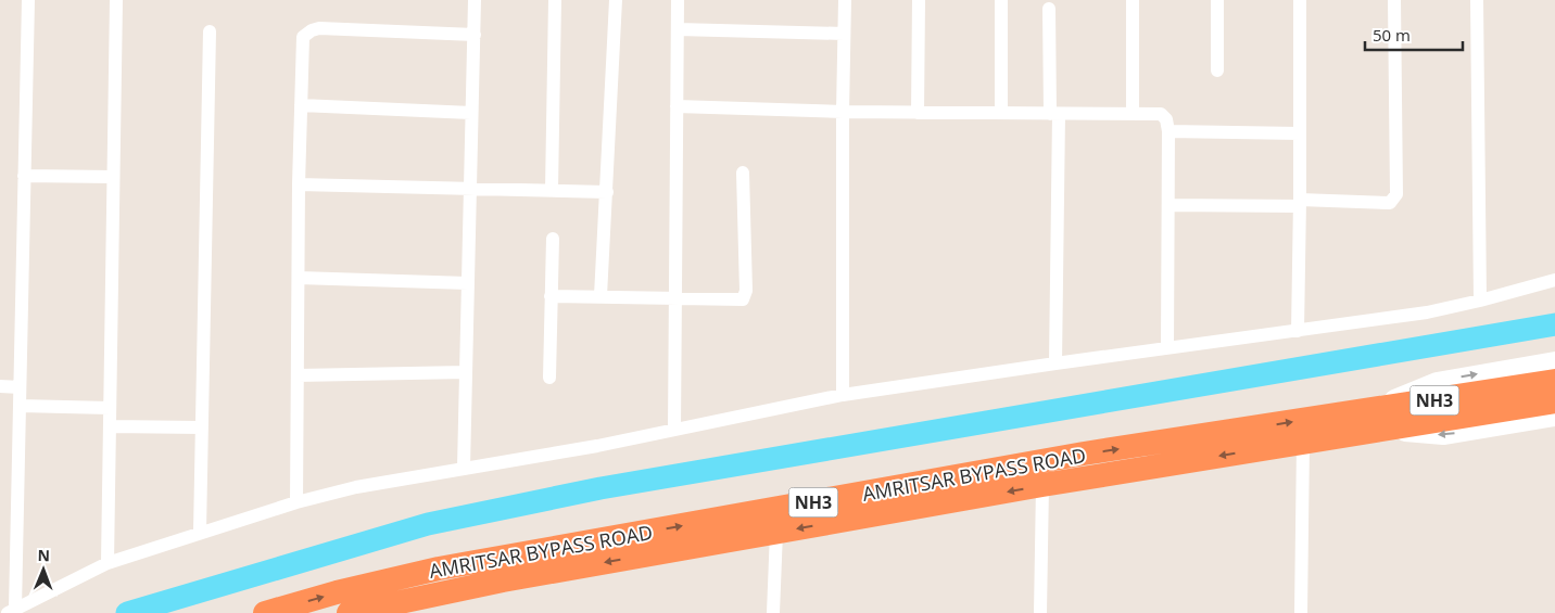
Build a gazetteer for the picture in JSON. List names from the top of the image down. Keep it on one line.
{"streets":{"highway":["NH3","AMRITSAR BYPASS ROAD"]},"crossings":[["NH3","AMRITSAR BYPASS ROAD"]],"scale_bar":"50 m","north":"top"}
